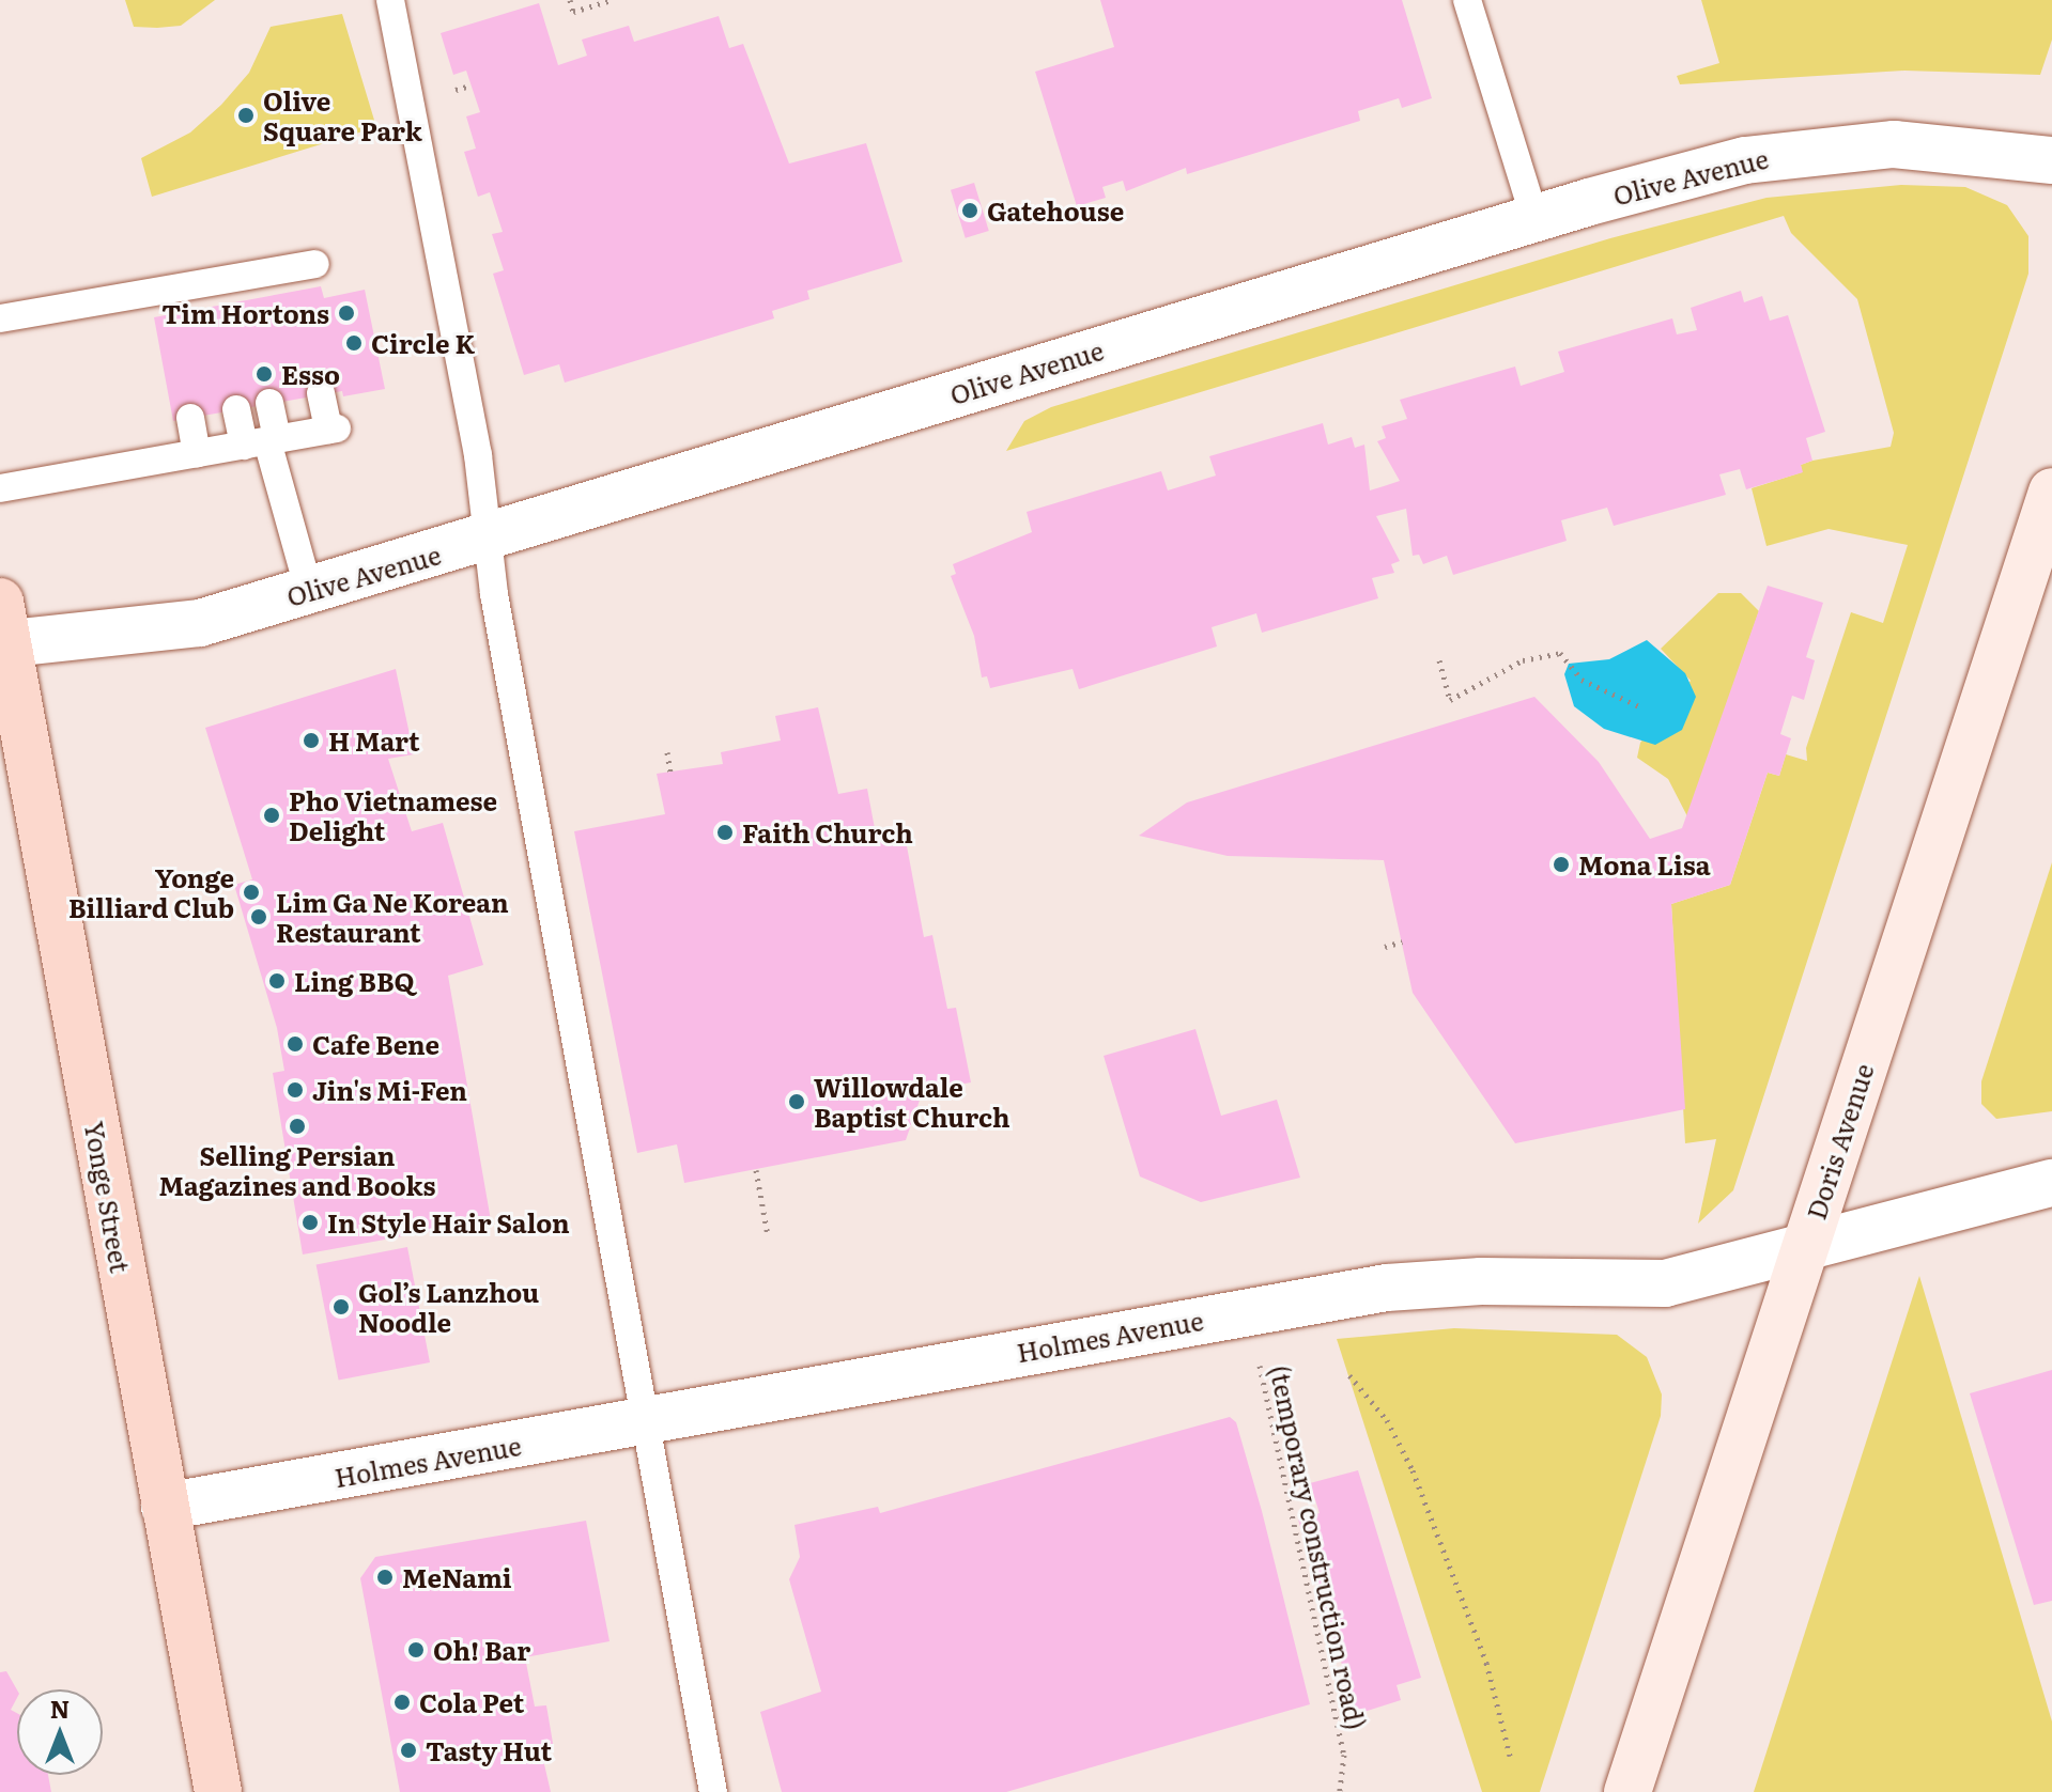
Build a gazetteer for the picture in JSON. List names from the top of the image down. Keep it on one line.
{"streets":{"main road":["Yonge Street"],"street":["Olive Avenue","Doris Avenue","Holmes Avenue"],"path":["(temporary construction road)"]},"crossings":[["Olive Avenue","Yonge Street"],["Doris Avenue","Holmes Avenue"],["Yonge Street","Holmes Avenue"],["Holmes Avenue","(temporary construction road)"]],"places":["Olive Square Park","Gatehouse","Tim Hortons","Circle K","Esso","H Mart","Pho Vietnamese Delight","Faith Church","Mona Lisa","Yonge Billiard Club","Lim Ga Ne Korean Restaurant","Ling BBQ","Cafe Bene","Jin's Mi-Fen","Willowdale Baptist Church","Selling Persian Magazines and Books","In Style Hair Salon","Gol’s Lanzhou Noodle","MeNami","Oh! Bar","Cola Pet","Tasty Hut"],"north":"top"}
